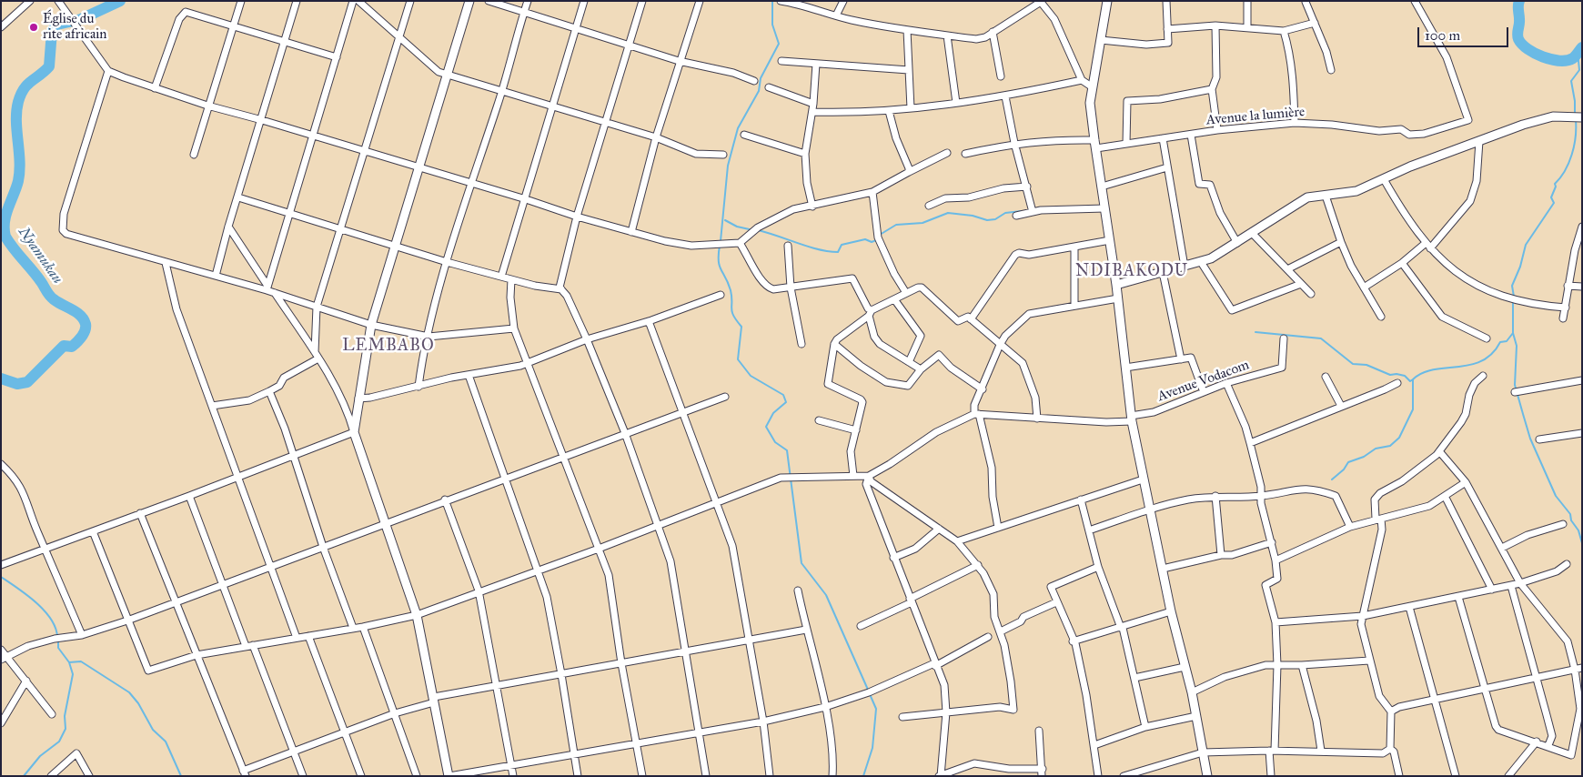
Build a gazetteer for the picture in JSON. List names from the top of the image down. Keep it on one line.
{"streets":{"street":["Avenue la lumière","Avenue Vodacom"]},"districts":["NDIBAKODU","LEMBABO"],"water":["Nyamukau"],"places":["Église du rite africain"],"scale_bar":"100 m"}
